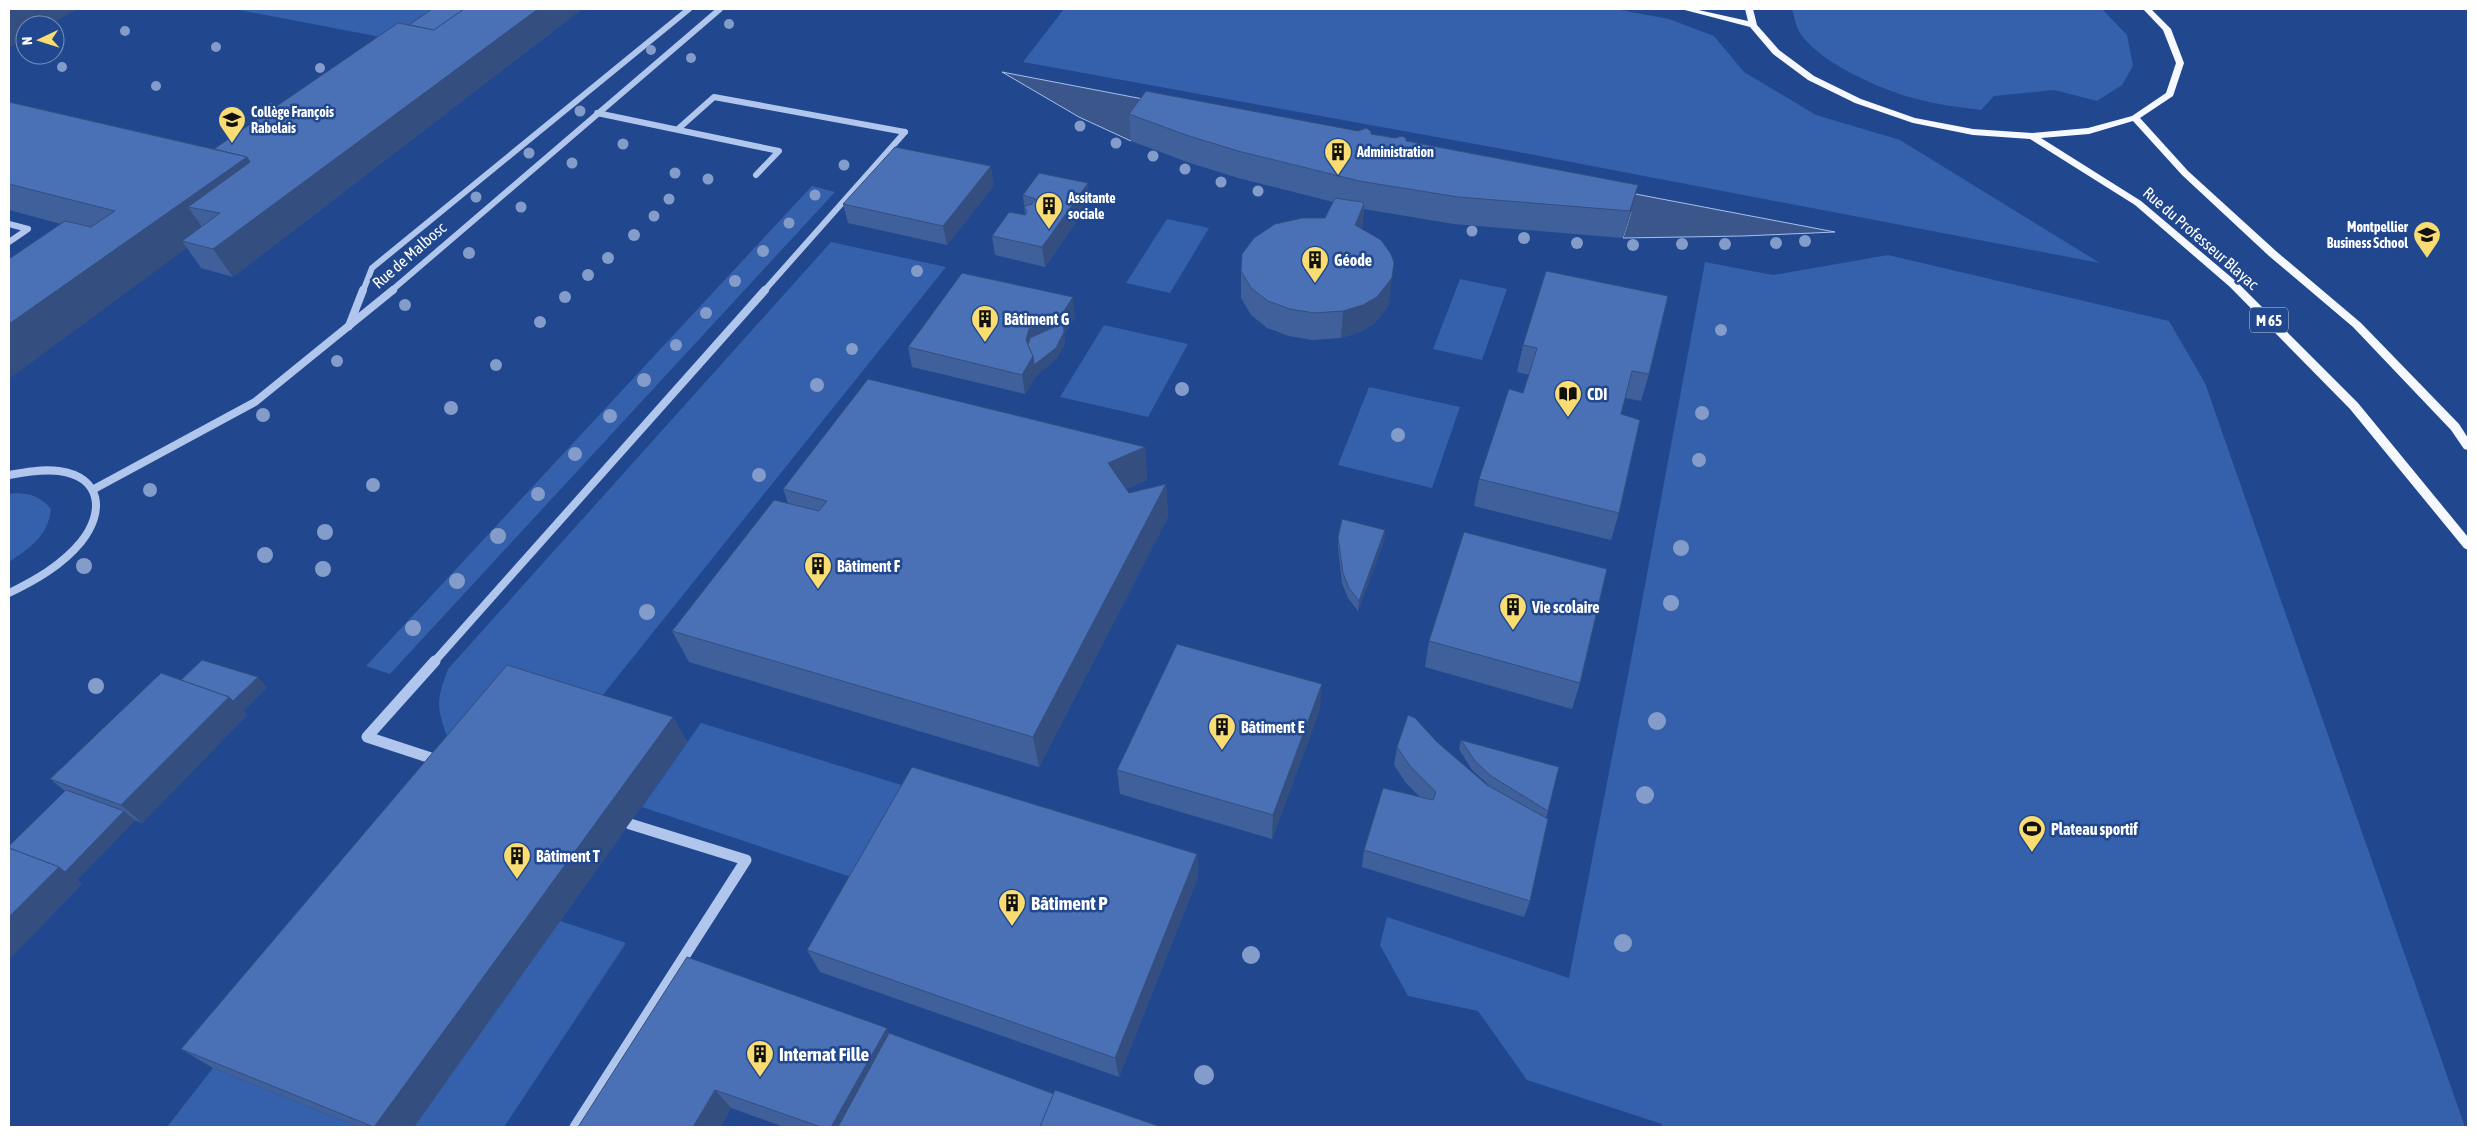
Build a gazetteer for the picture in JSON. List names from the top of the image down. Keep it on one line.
{"streets":{"main road":["Rue du Professeur Blayac","M 65"],"street":["Rue de Malbosc"]},"places":{"school or university":["Collège François Rabelais","Montpellier Business School"],"building":["Administration","Assitante sociale","Géode","Bâtiment G","Bâtiment F","Vie scolaire","Bâtiment E","Bâtiment T","Bâtiment P","Internat Fille"],"library":["CDI"],"sports":["Plateau sportif"]},"north":"left"}
